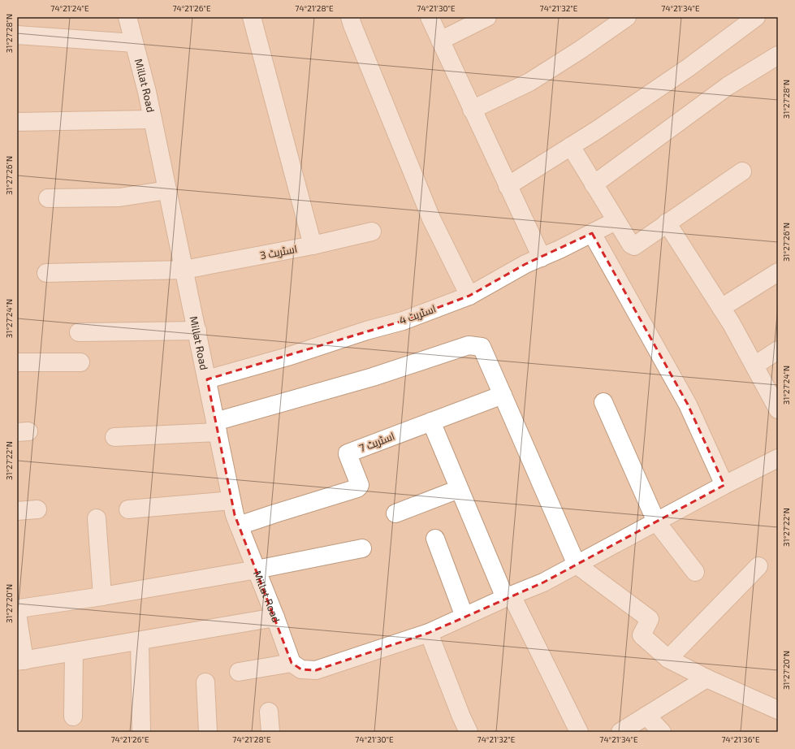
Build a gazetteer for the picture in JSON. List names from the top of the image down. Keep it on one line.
{"streets":{"street":["Millat Road","اسٹریٹ 3","اسٹریٹ 4","اسٹریٹ 7"]},"crossings":[["Millat Road","اسٹریٹ 3"],["Millat Road","اسٹریٹ 4"],["Millat Road","اسٹریٹ 7"]],"coordinates":["74°21'24\"E","74°21'26\"E","74°21'28\"E","74°21'30\"E","74°21'32\"E","74°21'34\"E","31°27'28\"N","31°27'26\"N","31°27'24\"N","31°27'22\"N","31°27'20\"N","74°21'36\"E"]}
